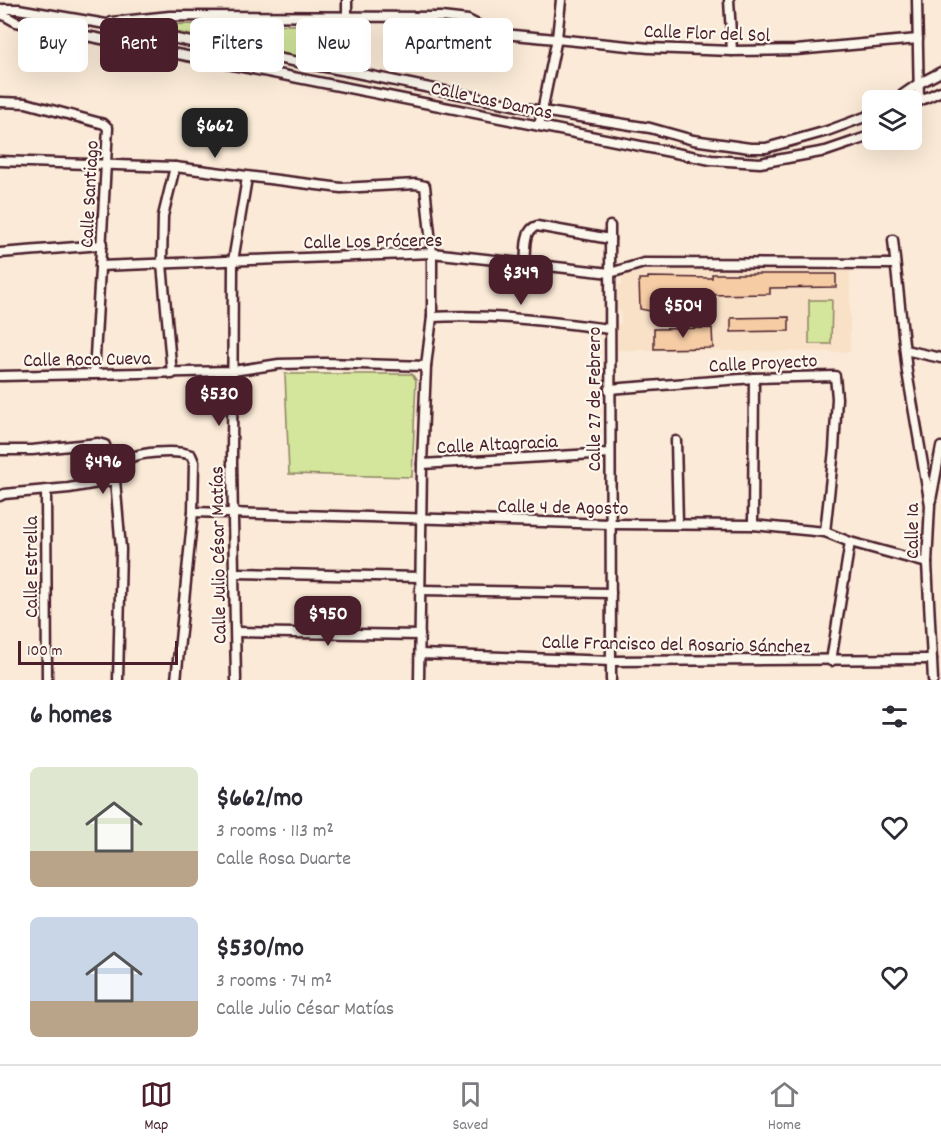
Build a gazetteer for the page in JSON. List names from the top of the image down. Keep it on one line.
{"streets":{"street":["Calle Flor del Sol","Calle Las Damas","Calle Santiago","Calle Los Próceres","Calle Roca Cueva","Calle Proyecto","Calle 27 de Febrero","Calle Altagracia","Calle 4 de Agosto","Calle 1a","Calle Julio César Matías","Calle Estrella","Calle Francisco del Rosario Sánchez"]},"crossings":[["Calle Santiago","Calle Los Próceres"],["Calle Santiago","Calle Roca Cueva"],["Calle Los Próceres","Calle 27 de Febrero"],["Calle Los Próceres","Calle 1a"],["Calle Los Próceres","Calle Julio César Matías"],["Calle Roca Cueva","Calle Julio César Matías"],["Calle Proyecto","Calle 27 de Febrero"],["Calle Proyecto","Calle 4 de Agosto"],["Calle 27 de Febrero","Calle Altagracia"],["Calle 27 de Febrero","Calle 4 de Agosto"],["Calle 27 de Febrero","Calle Francisco del Rosario Sánchez"],["Calle 4 de Agosto","Calle 1a"],["Calle 4 de Agosto","Calle Julio César Matías"],["Calle 1a","Calle Francisco del Rosario Sánchez"]],"scale_bar":"100 m","page":{"chip":["Buy","Rent","Filters","New","Apartment"],"price":["$662","$349","$504","$530","$496","$950"],"scale":"100 m","heading":"6 homes","list":[{"name":"$662/mo","note":"3 rooms · 113 m² · Calle Rosa Duarte"},{"name":"$530/mo","note":"3 rooms · 74 m² · Calle Julio César Matías"}],"tabs":["Map","Saved","Home"]}}
